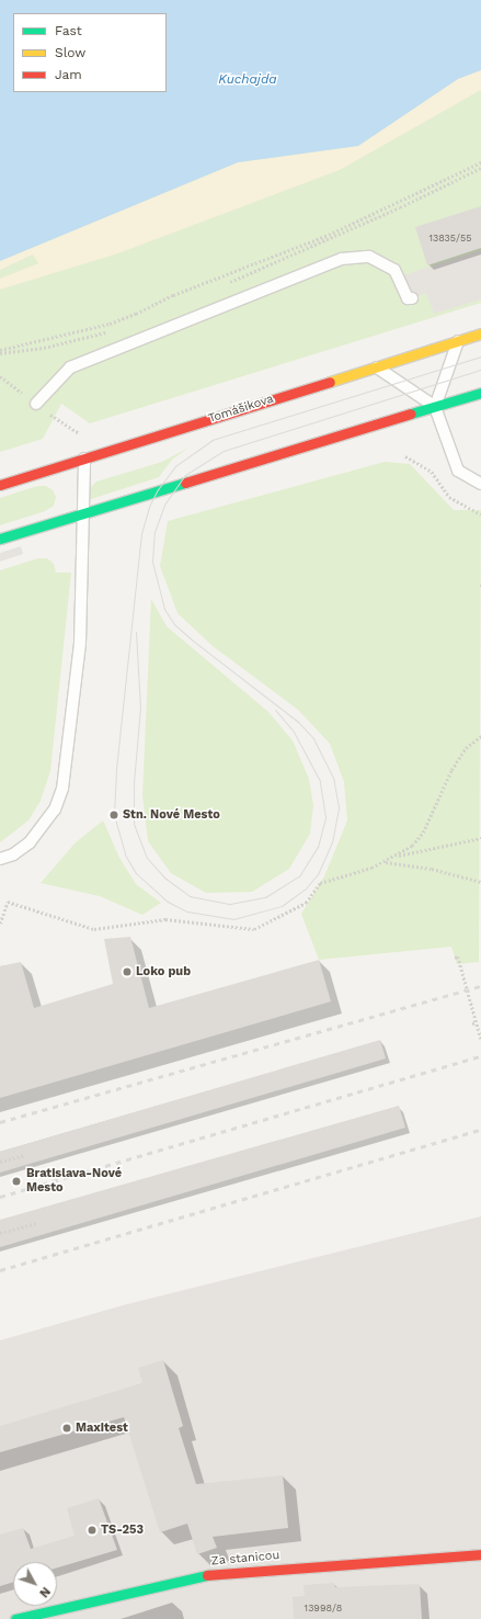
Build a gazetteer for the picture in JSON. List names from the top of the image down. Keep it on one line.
{"streets":{"main road":["Tomášikova","Za stanicou"]},"water":["Kuchajda"],"places":["Stn. Nové Mesto","Loko pub","Bratislava-Nové Mesto","Maxitest","TS-253"],"house_numbers":["13835/55","13998/8"],"legend":["Fast","Slow","Jam"],"north":"bottom right"}
